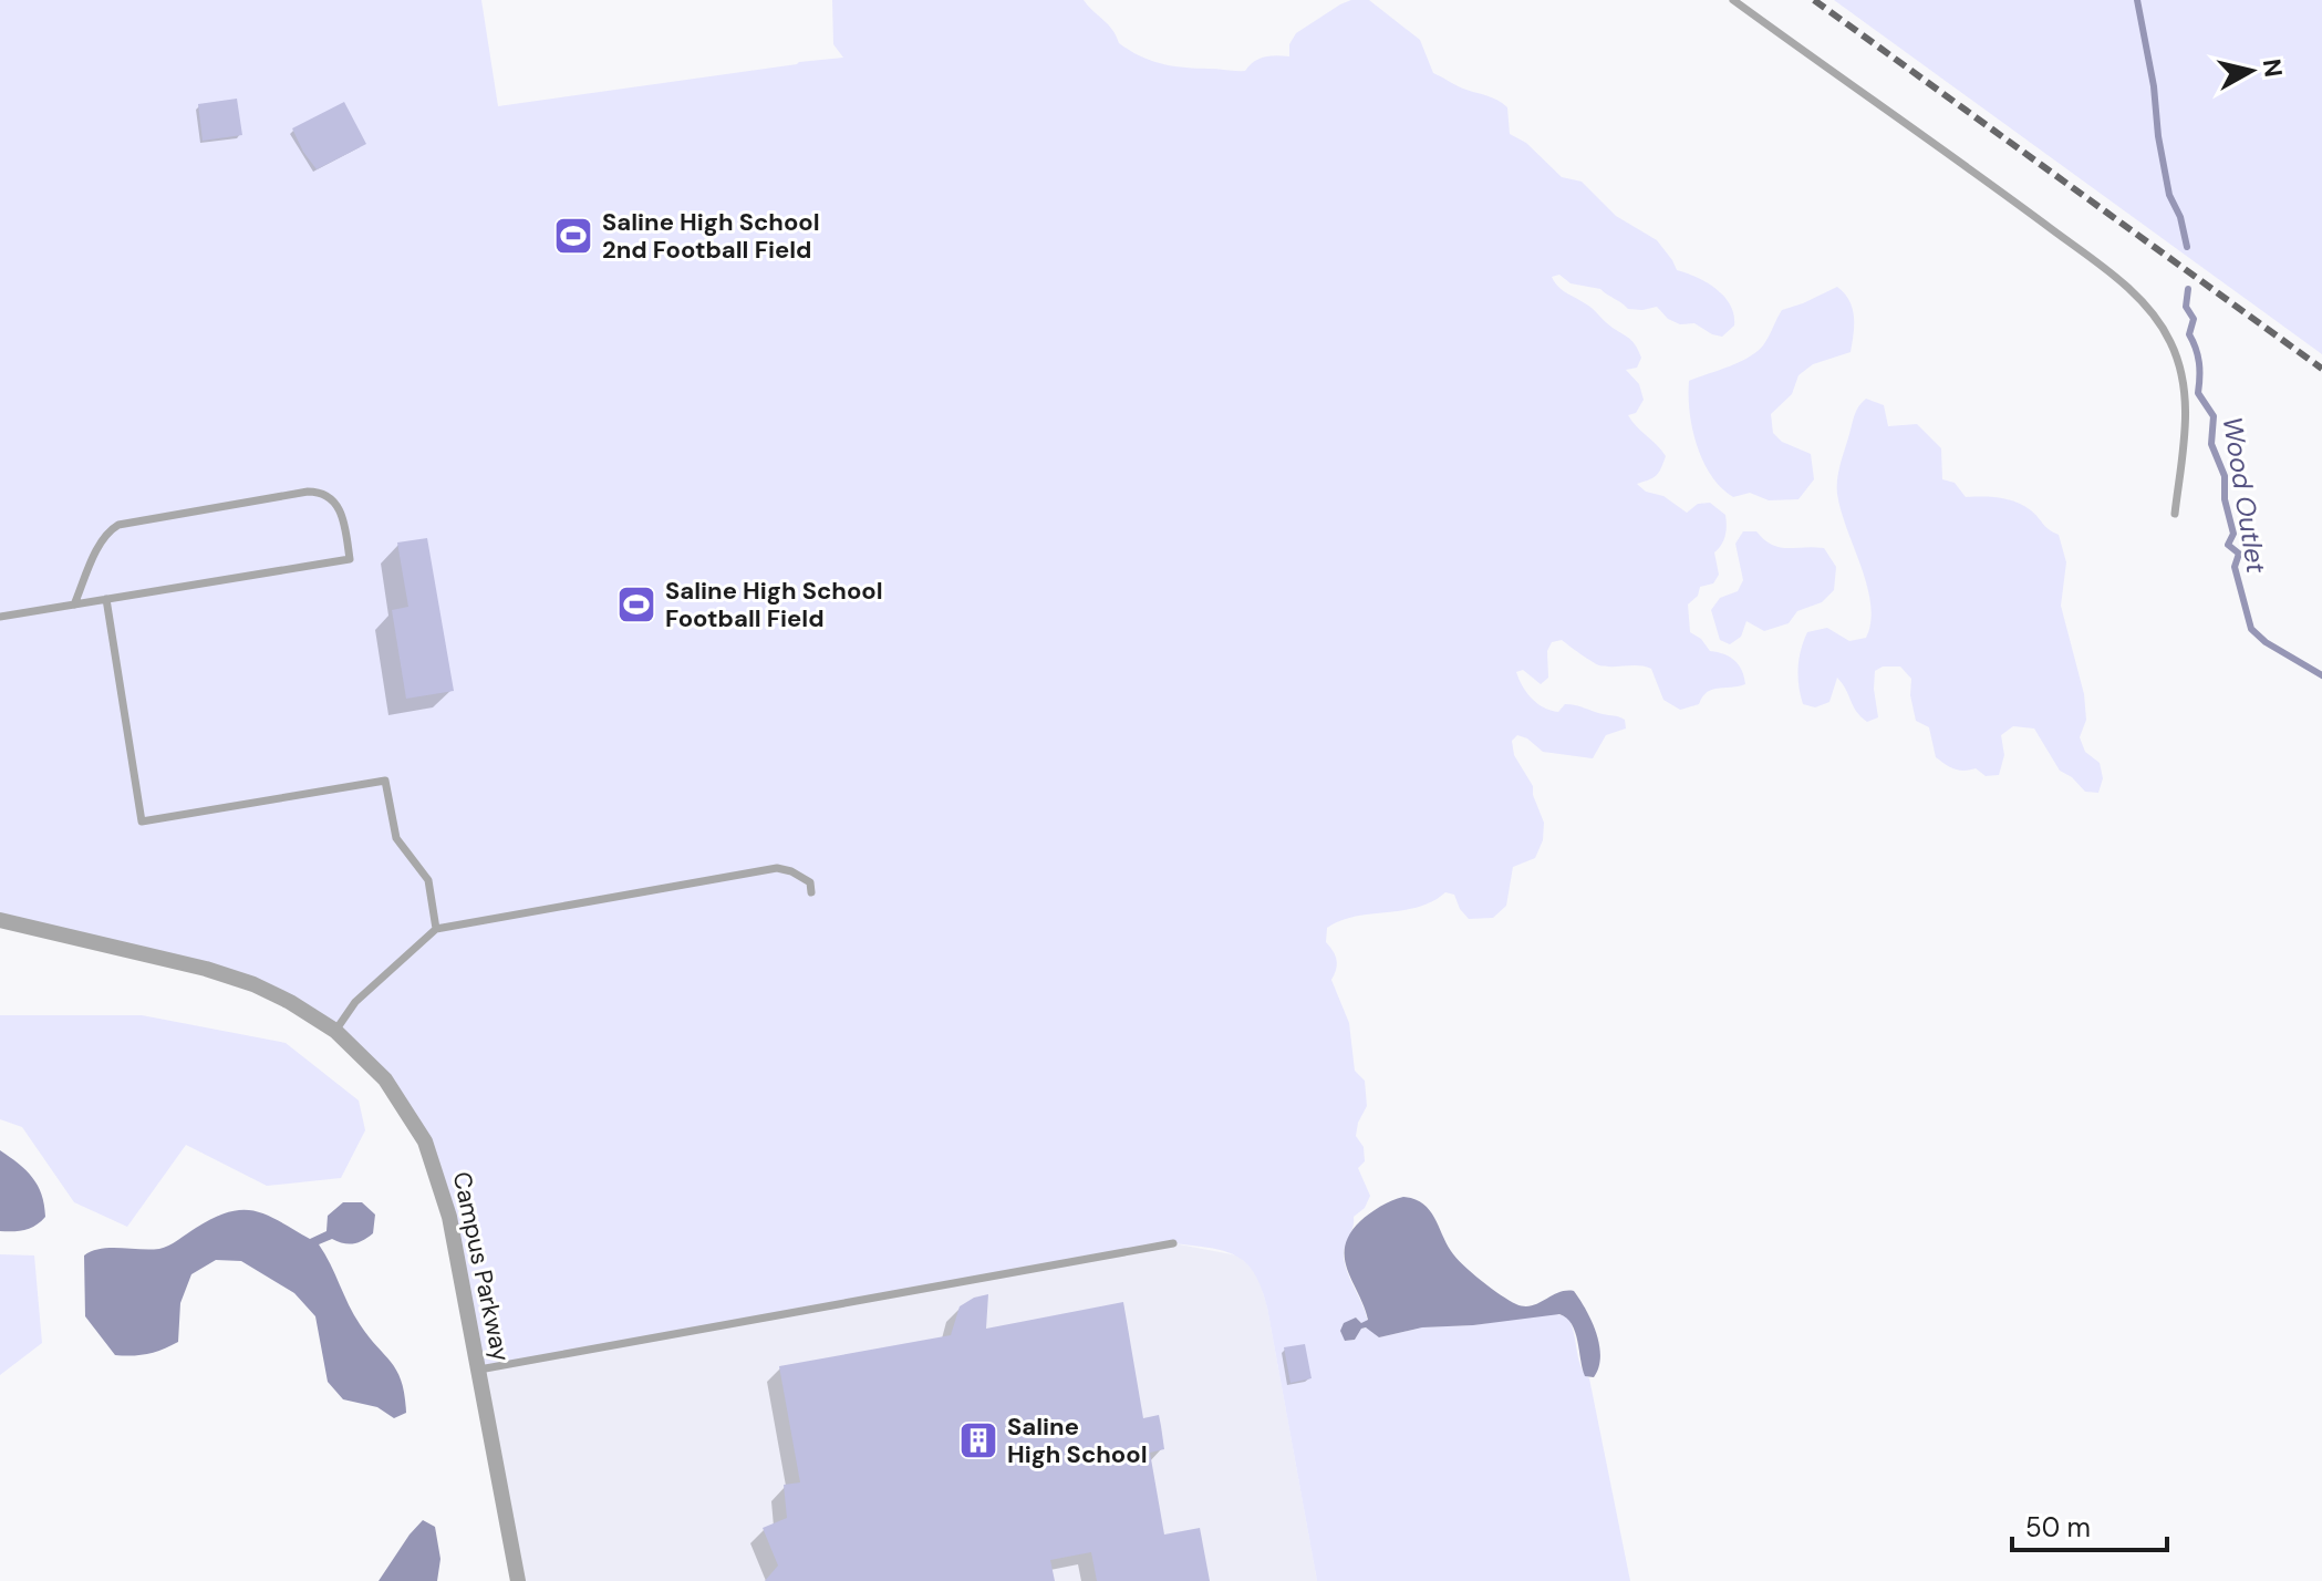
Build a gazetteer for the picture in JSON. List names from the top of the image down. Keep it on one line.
{"streets":{"street":["Campus Parkway"]},"water":["Wood Outlet"],"places":{"sports":["Saline High School 2nd Football Field","Saline High School Football Field"],"building":["Saline High School"]},"scale_bar":"50 m","north":"right"}
